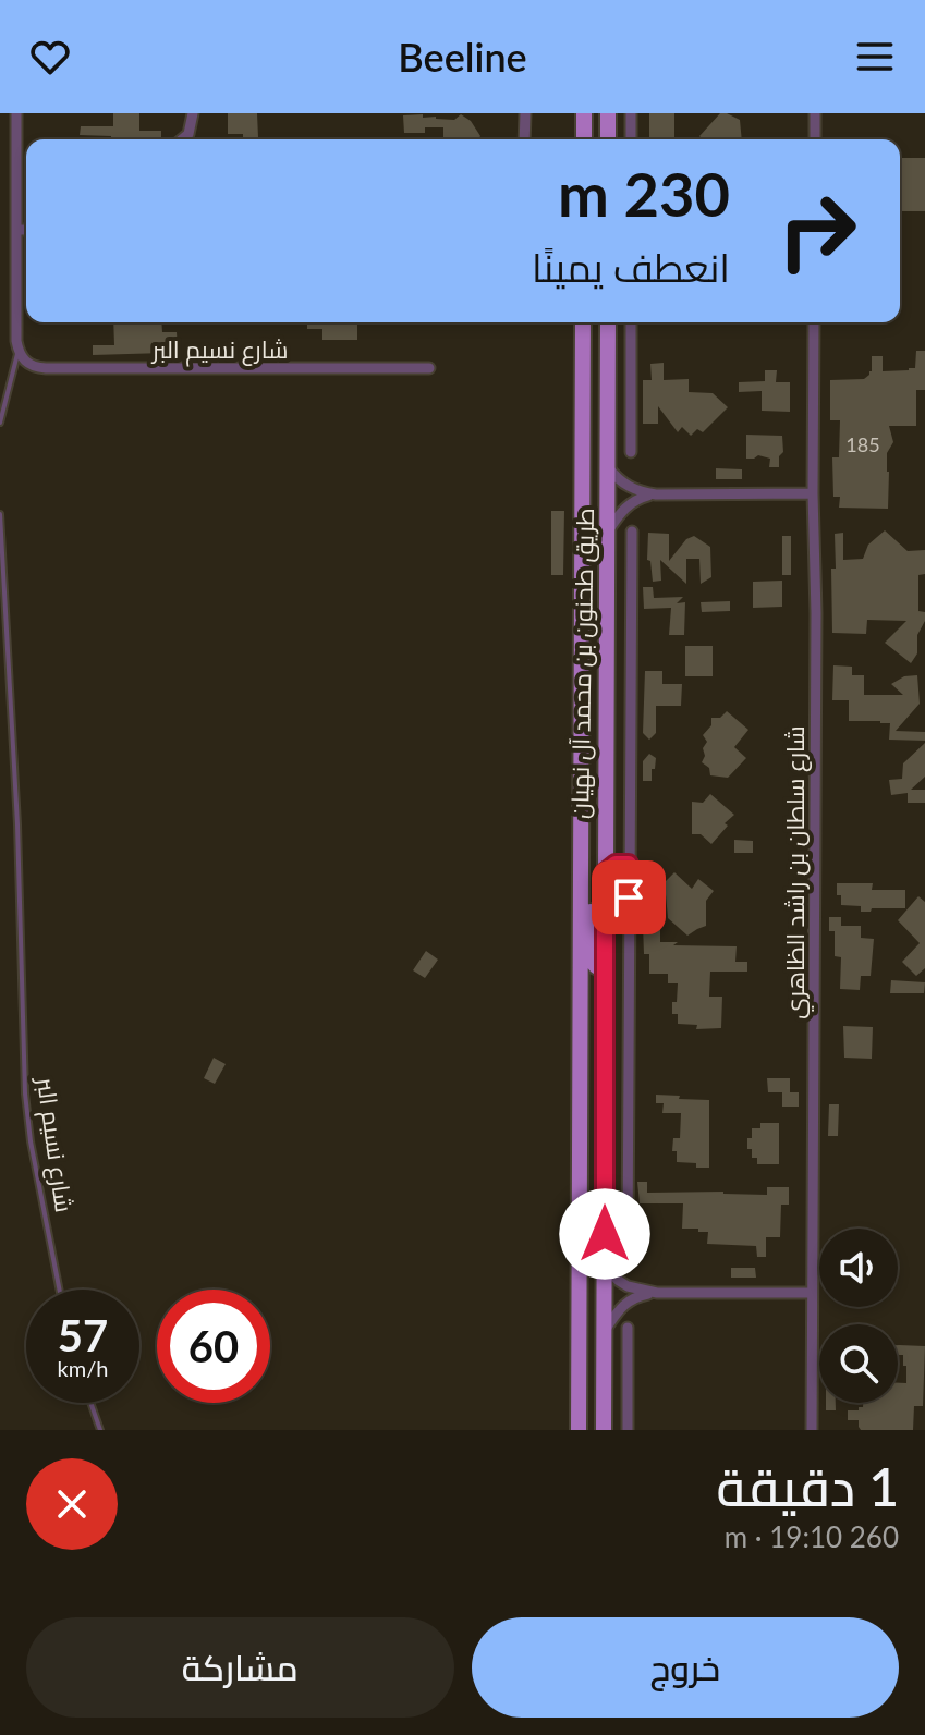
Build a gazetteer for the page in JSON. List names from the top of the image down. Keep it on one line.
{"streets":{"main road":["طريق طحنون بن محمد آل نهيان"],"street":["شارع نسيم البر","شارع سلطان بن راشد الظاهري"]},"house_numbers":["185"],"page":{"header":"Beeline","turn":["230 m","انعطف يمينًا"],"speed":"57 km/h","limit":"60","heading":["1 دقيقة","260 m · 19:10"],"buttons":["خروج","مشاركة"]}}
